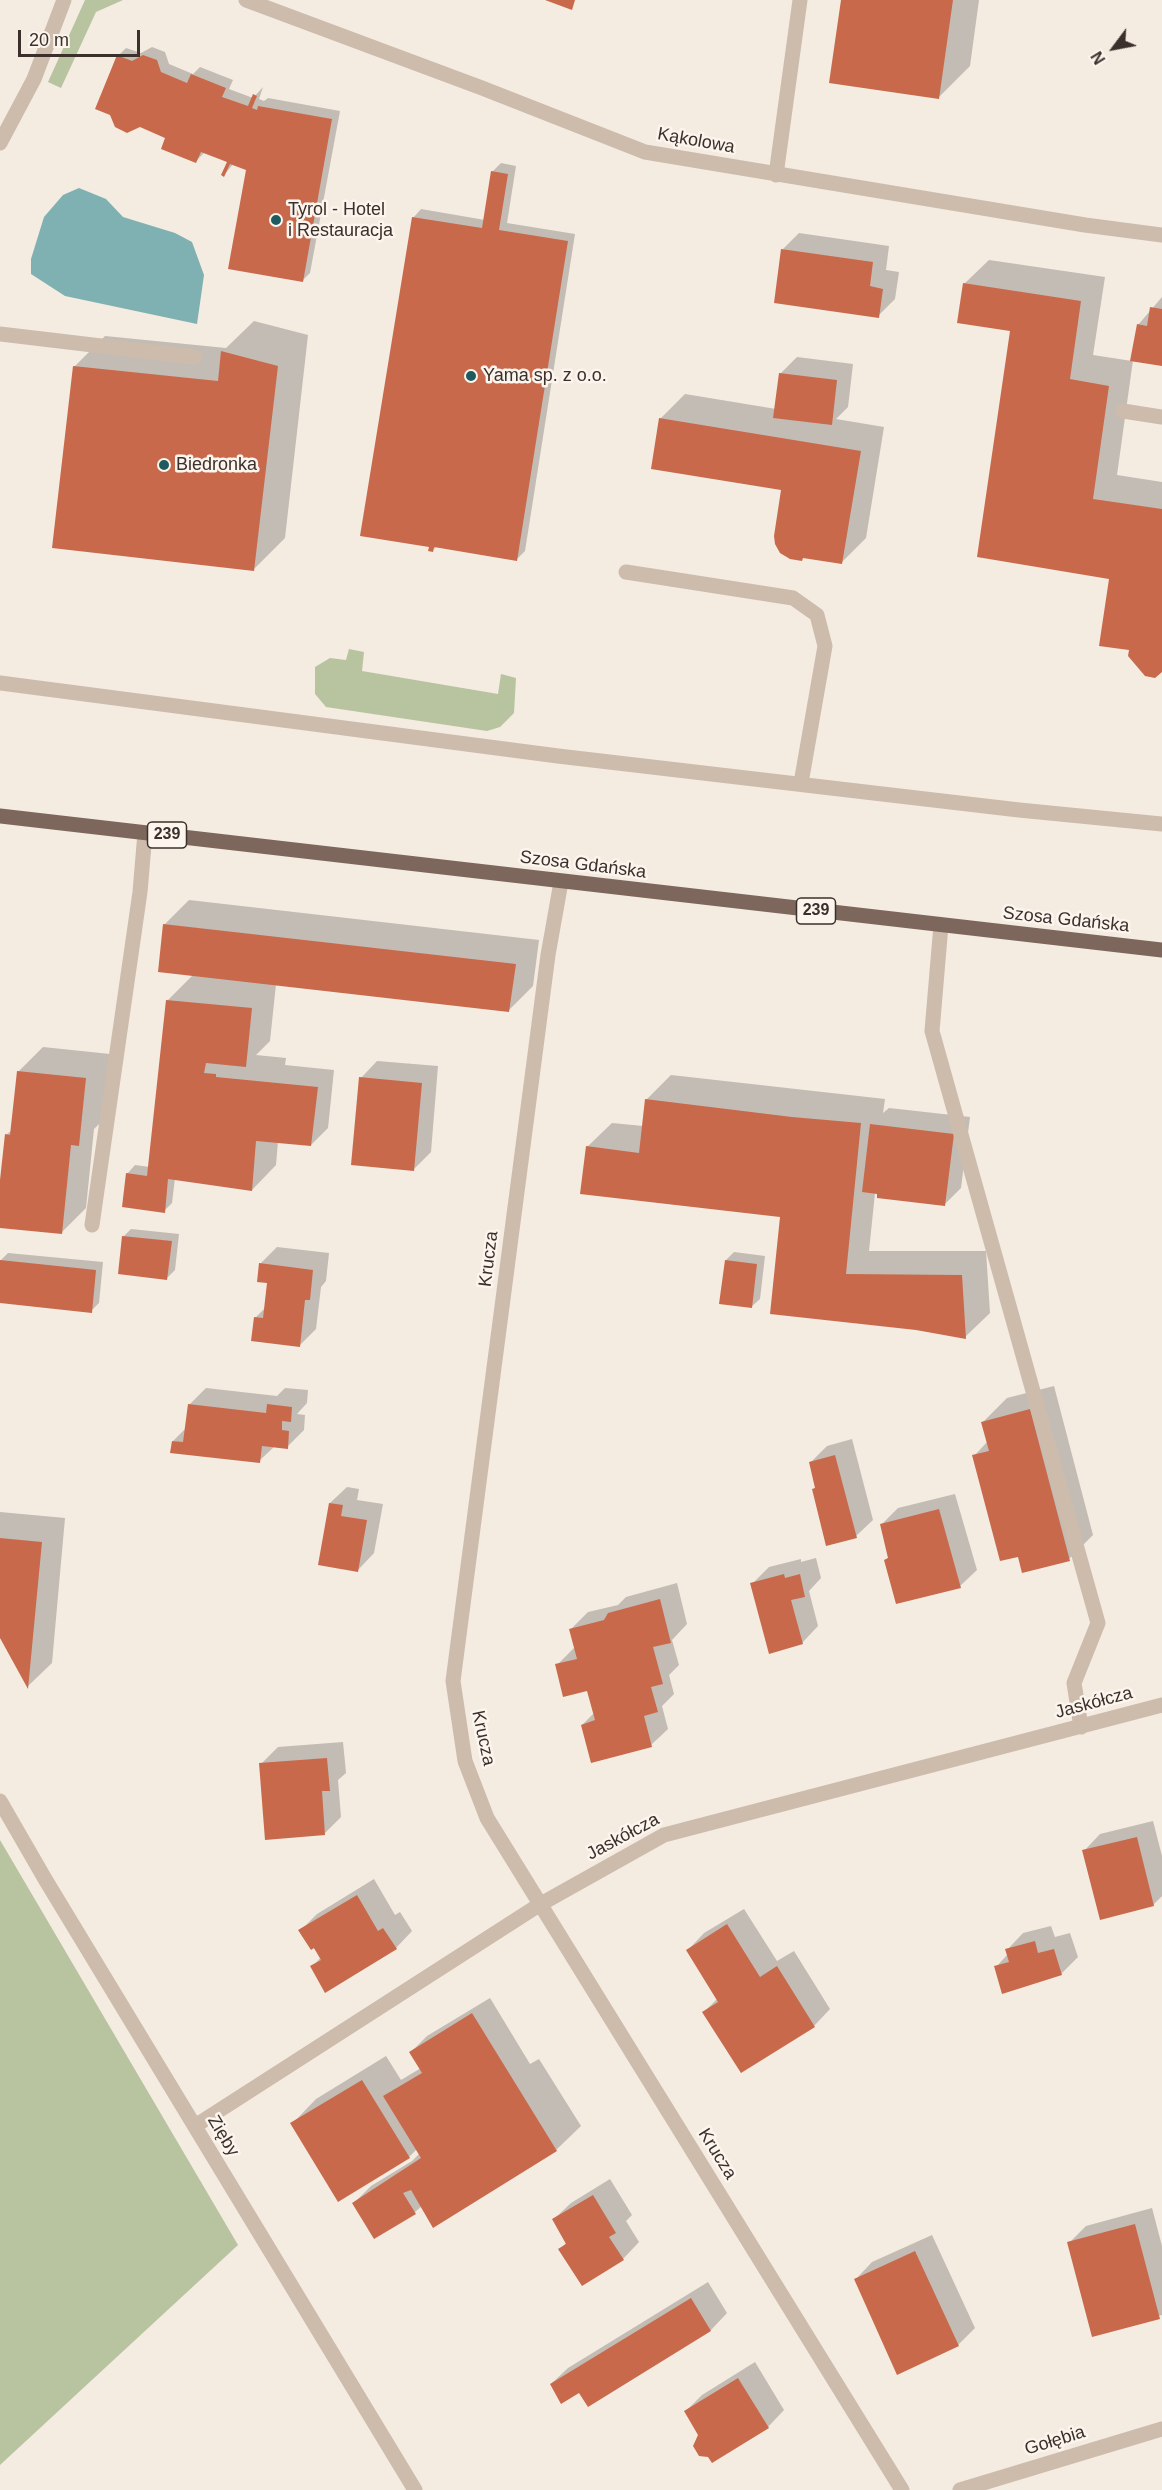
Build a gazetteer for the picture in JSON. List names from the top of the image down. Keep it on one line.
{"streets":{"main road":["239","Szosa Gdańska"],"street":["Kąkolowa","Krucza","Jaskółcza","Zięby","Gołębia"]},"crossings":[["Szosa Gdańska","Krucza"],["Krucza","Jaskółcza"],["Jaskółcza","Zięby"]],"places":["Tyrol - Hotel i Restauracja","Yama sp. z o.o.","Biedronka"],"scale_bar":"20 m","north":"bottom left"}
